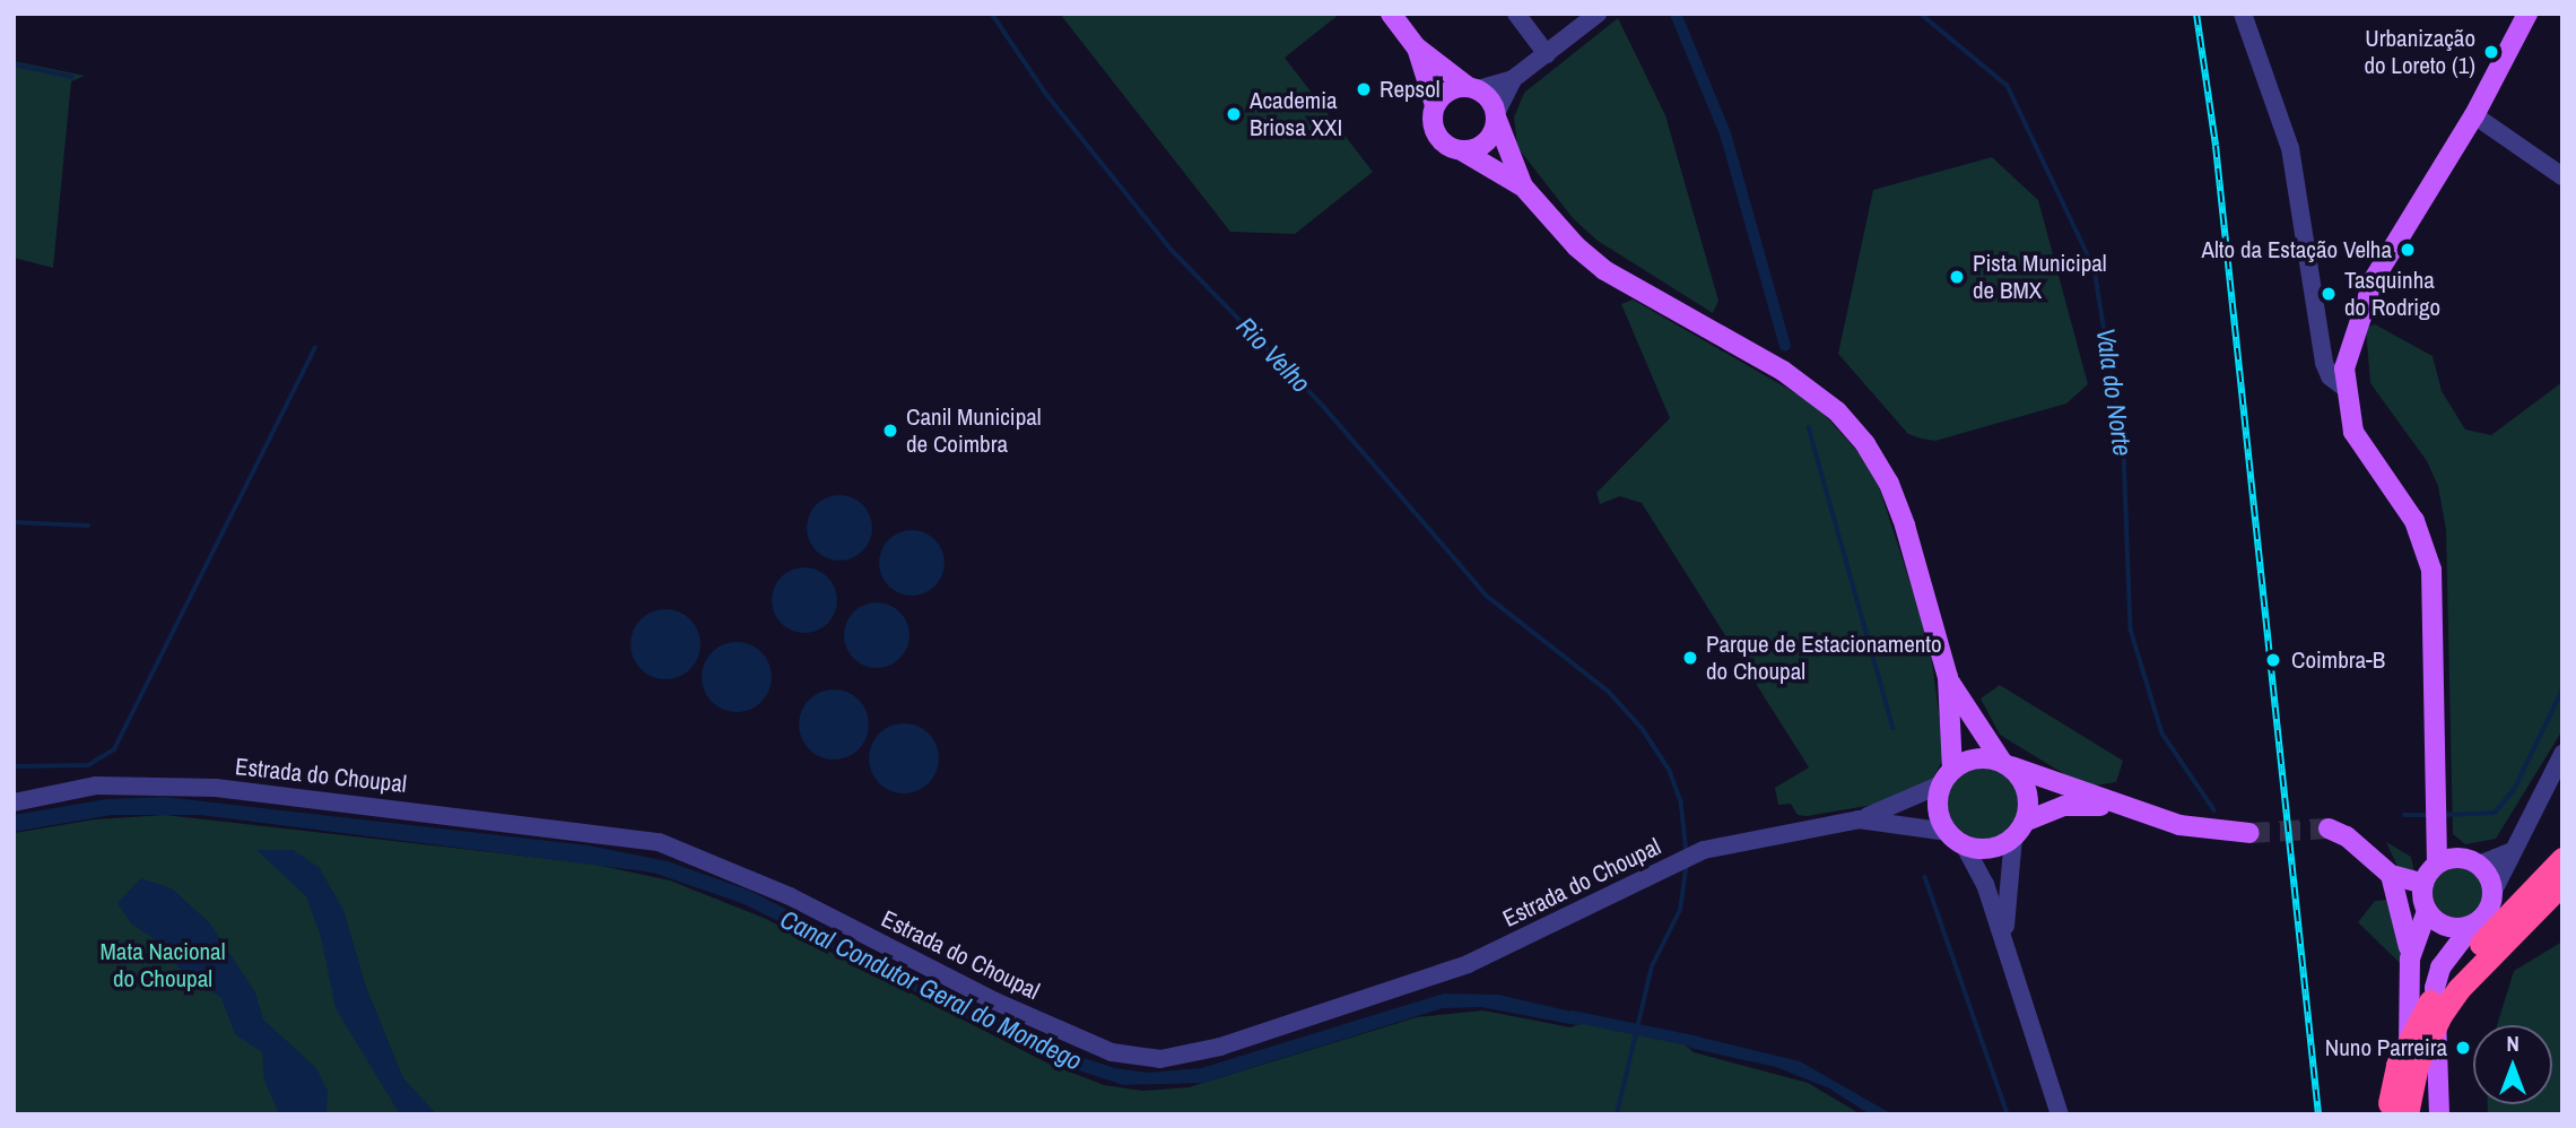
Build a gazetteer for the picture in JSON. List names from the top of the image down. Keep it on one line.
{"streets":{"street":["Estrada do Choupal"]},"water":["Rio Velho","Vala do Norte","Canal Condutor Geral do Mondego"],"parks":["Mata Nacional do Choupal"],"places":["Urbanização do Loreto (1)","Repsol","Academia Briosa XXI","Alto da Estação Velha","Pista Municipal de BMX","Tasquinha do Rodrigo","Canil Municipal de Coimbra","Parque de Estacionamento do Choupal","Coimbra-B","Nuno Parreira"],"north":"top"}
